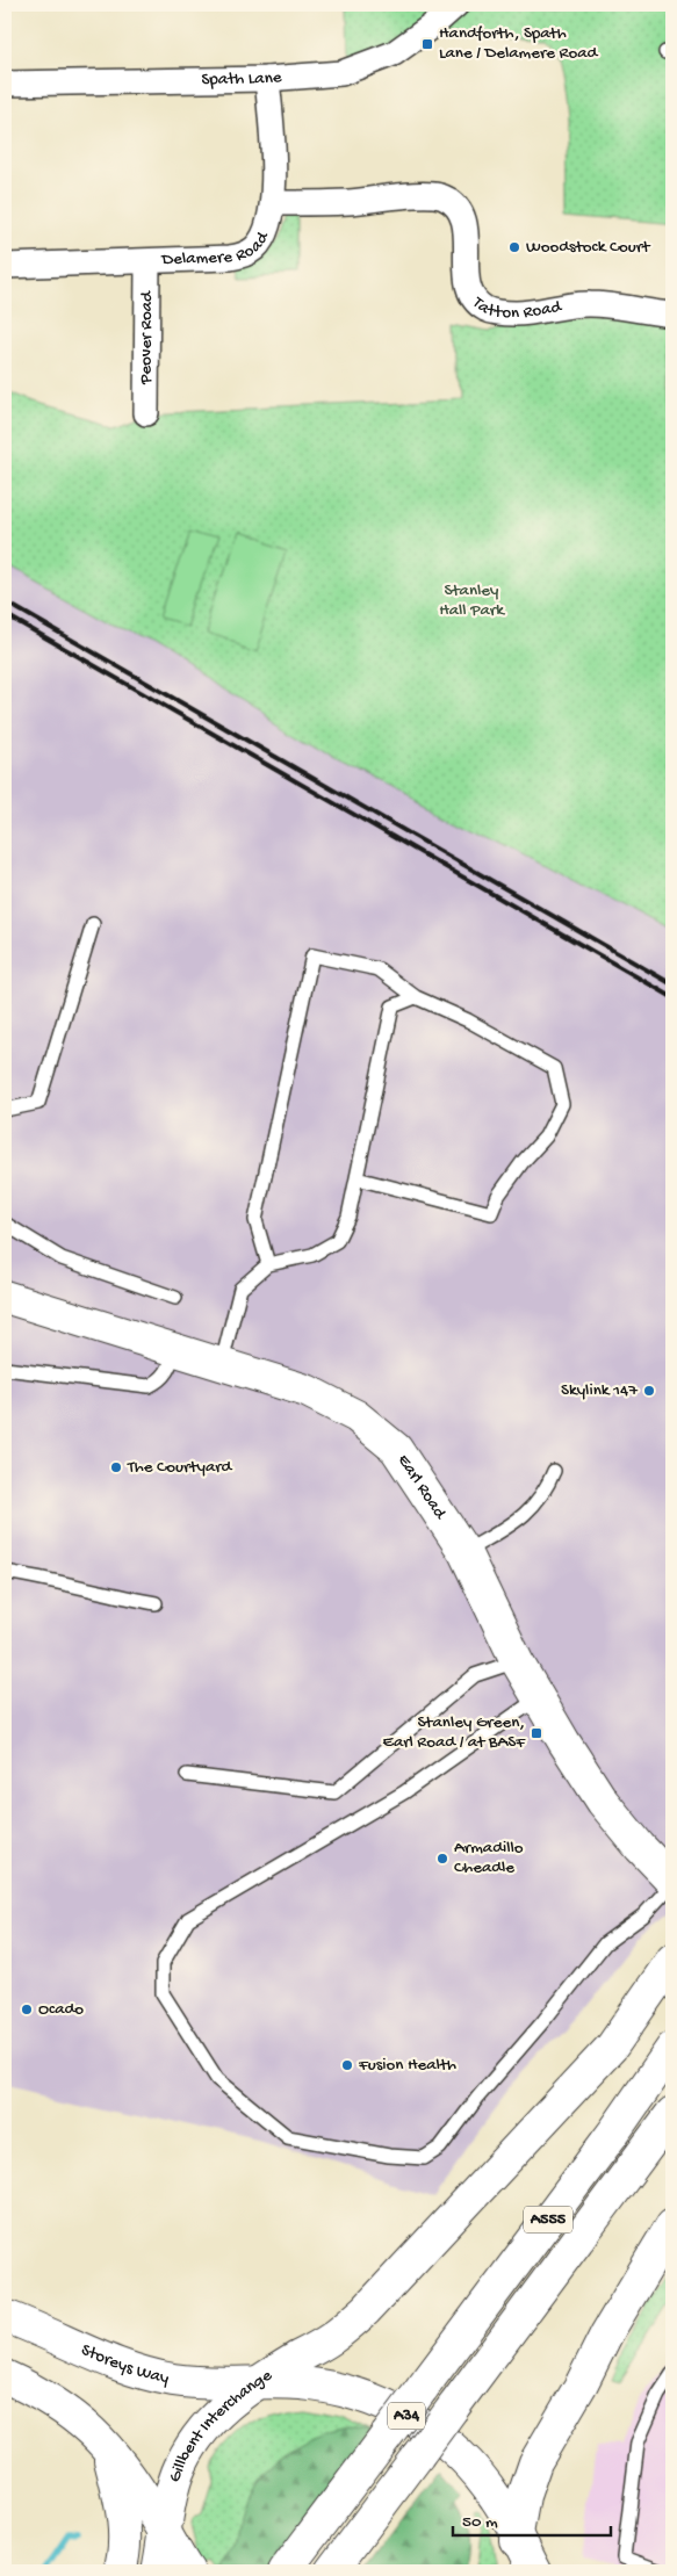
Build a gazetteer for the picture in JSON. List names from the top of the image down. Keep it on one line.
{"streets":{"main road":["Earl Road","A555","Storeys Way","A34","Gillbent Interchange"],"street":["Spath Lane","Delamere Road","Tatton Road","Peover Road"]},"crossings":[["Spath Lane","Delamere Road"],["Delamere Road","Tatton Road"],["Delamere Road","Peover Road"],["Storeys Way","Gillbent Interchange"],["A34","Gillbent Interchange"]],"parks":["Stanley Hall Park"],"places":{"transit":["Handforth, Spath Lane / Delamere Road","Stanley Green, Earl Road / at BASF"],"other":["Woodstock Court","Skylink 147","The Courtyard","Armadillo Cheadle","Ocado","Fusion Health"]},"scale_bar":"50 m"}
